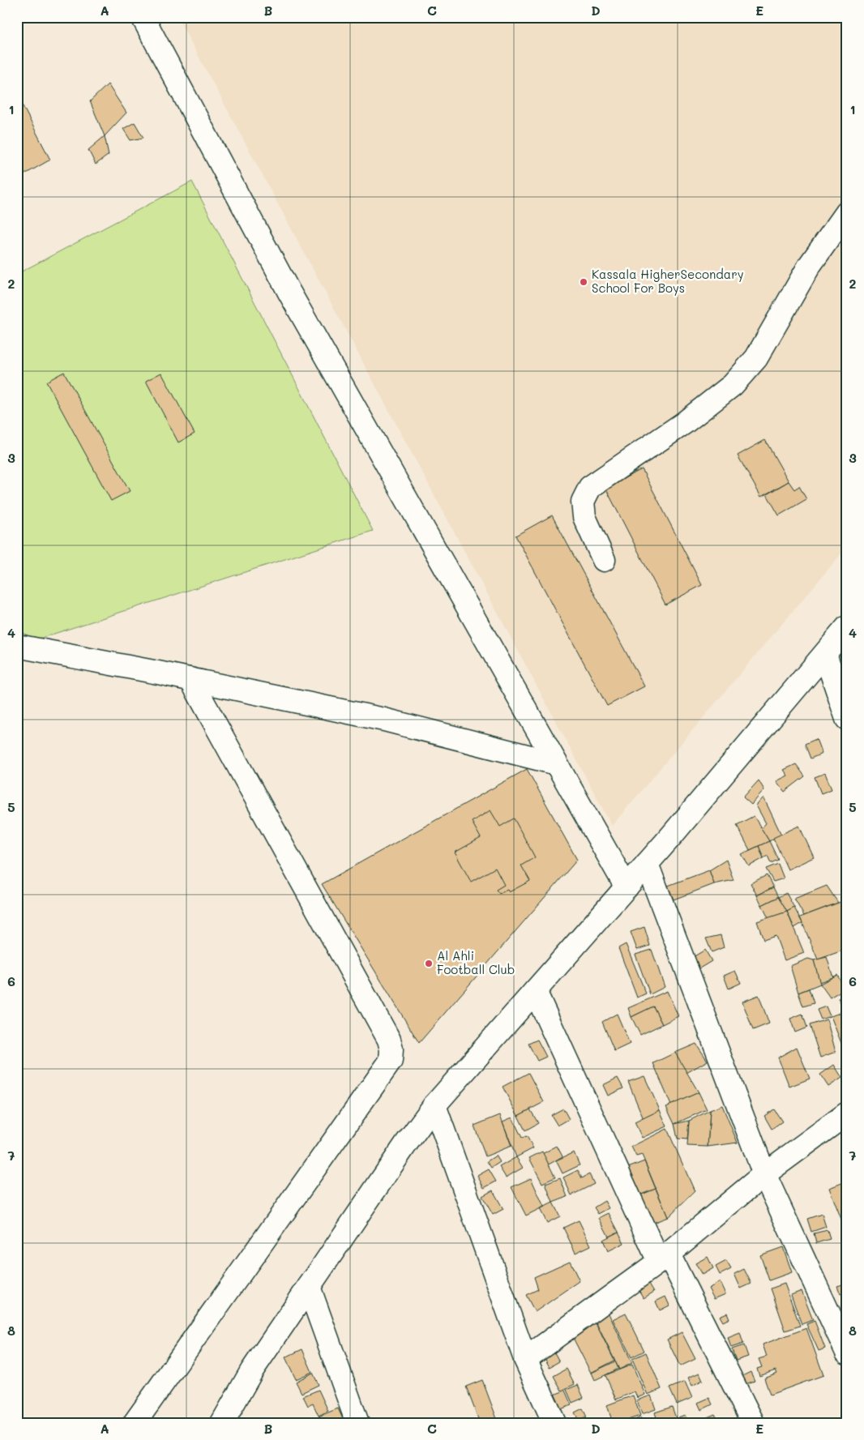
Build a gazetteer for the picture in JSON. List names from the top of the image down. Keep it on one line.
{"places":["Kassala HigherSecondary School For Boys","Al Ahli Football Club"],"grid":{"columns":["A","B","C","D","E"],"rows":["1","2","3","4","5","6","7","8"]}}
